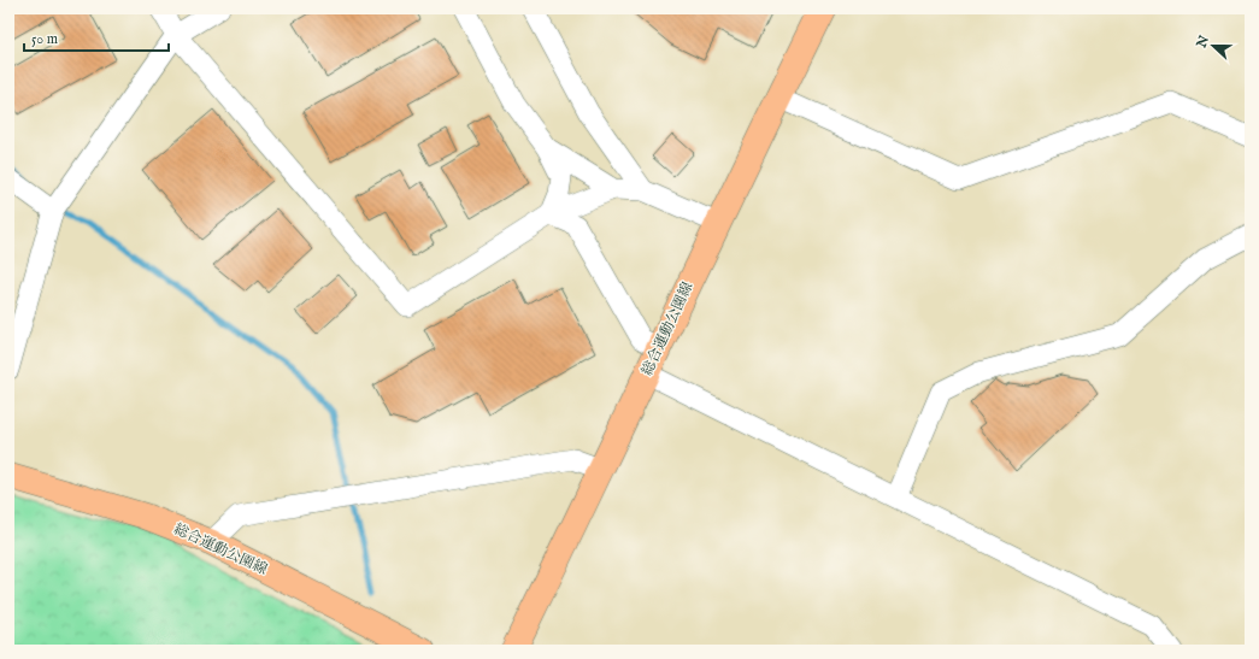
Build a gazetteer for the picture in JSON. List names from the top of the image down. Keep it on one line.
{"streets":{"main road":["総合運動公園線"]},"scale_bar":"50 m","north":"left"}
